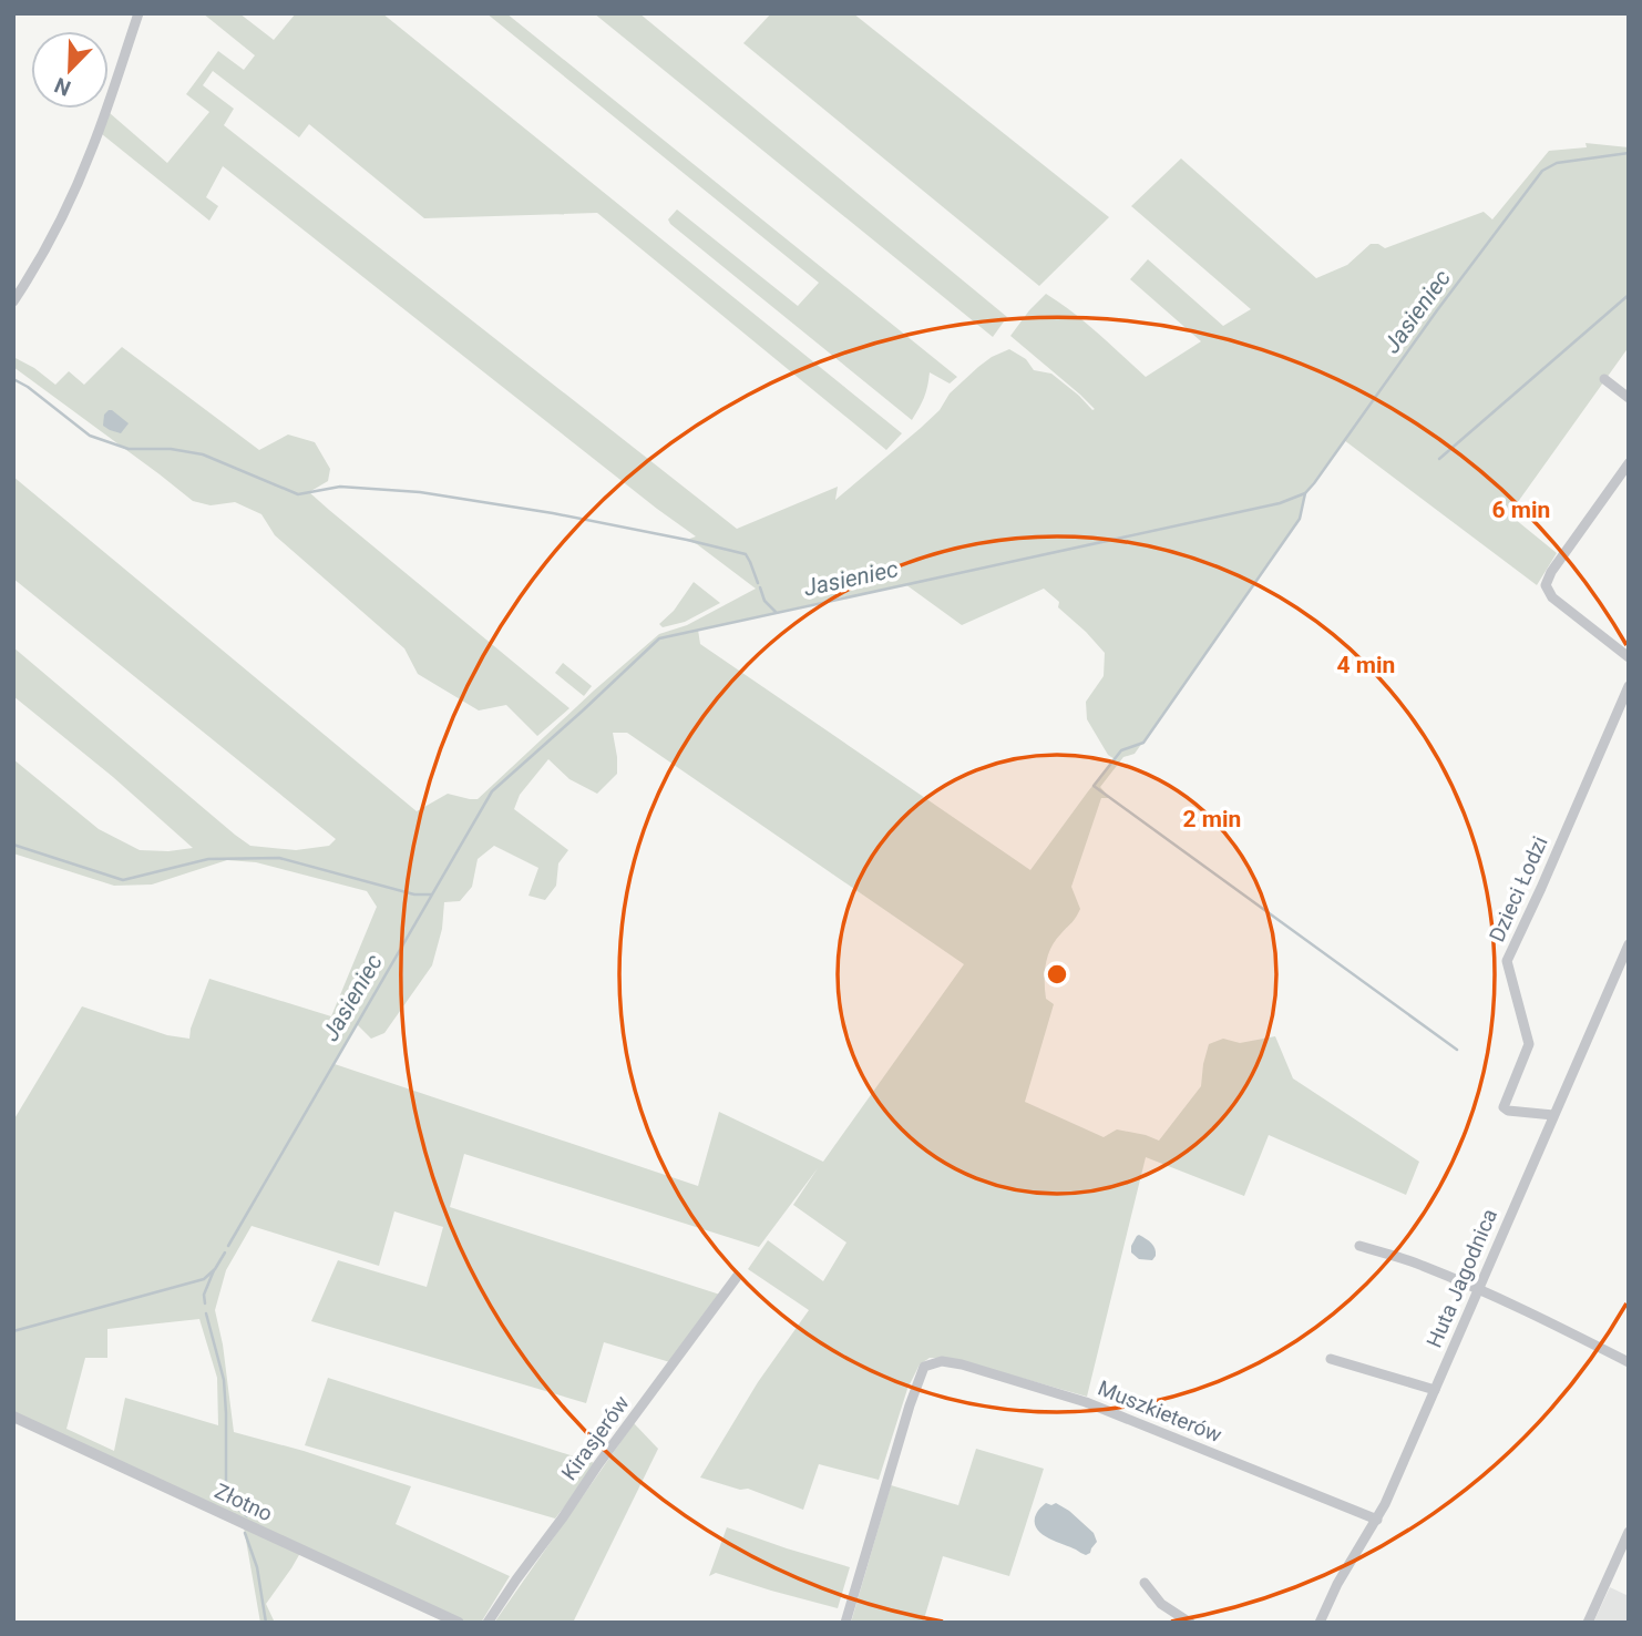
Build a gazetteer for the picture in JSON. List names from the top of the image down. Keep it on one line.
{"streets":{"street":["Dzieci Łodzi","Huta Jagodnica","Muszkieterów","Kirasjerów","Złotno"]},"crossings":[["Dzieci Łodzi","Huta Jagodnica"],["Huta Jagodnica","Muszkieterów"]],"water":["Jasieniec"],"north":"bottom left","rings":["6 min","4 min","2 min"]}
